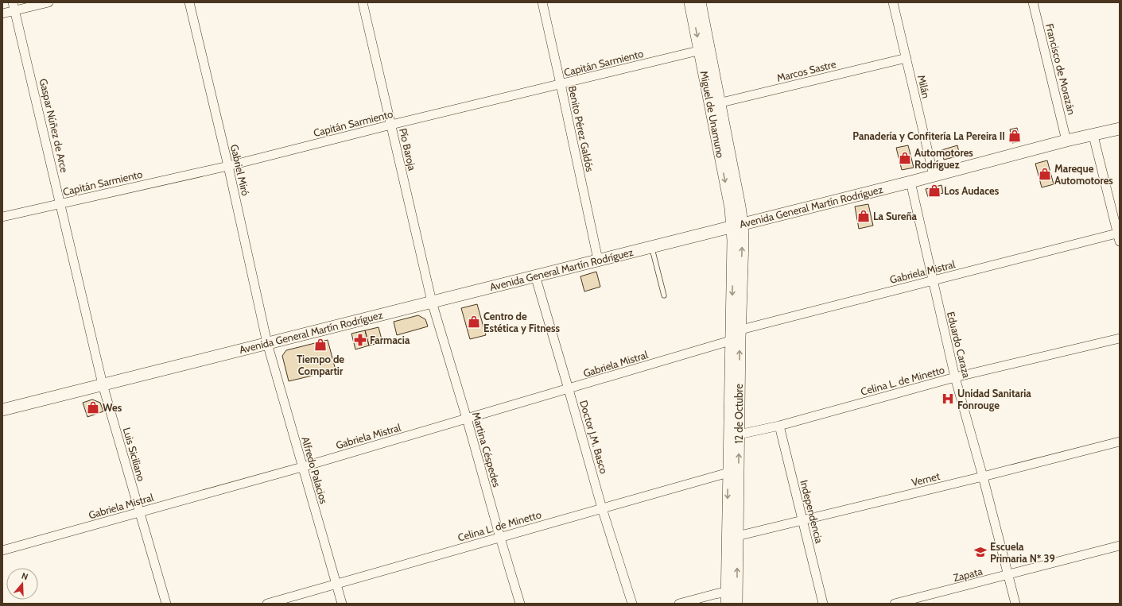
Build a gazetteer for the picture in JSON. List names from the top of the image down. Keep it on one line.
{"streets":{"main road":["Miguel de Unamuno","Avenida General Martín Rodríguez","12 de Octubre"],"street":["Capitán Sarmiento","Francisco de Morazán","Marcos Sastre","Milán","Gaspar Núñez de Arce","Benito Pérez Galdós","Pío Baroja","Gabriel Miró","Gabriela Mistral","Eduardo Caraza","Celina L. de Minetto","Doctor J.M. Basco","Martina Céspedes","Luis Siciliano","Alfredo Palacios","Vernet","Independencia","Zapata"]},"crossings":[["Capitán Sarmiento","Miguel de Unamuno"],["Capitán Sarmiento","Gaspar Núñez de Arce"],["Capitán Sarmiento","Benito Pérez Galdós"],["Capitán Sarmiento","Pío Baroja"],["Capitán Sarmiento","Gabriel Miró"],["Francisco de Morazán","Avenida General Martín Rodríguez"],["Marcos Sastre","Milán"],["Marcos Sastre","Miguel de Unamuno"],["Milán","Avenida General Martín Rodríguez"],["Miguel de Unamuno","Avenida General Martín Rodríguez"],["Miguel de Unamuno","12 de Octubre"],["Gaspar Núñez de Arce","Avenida General Martín Rodríguez"],["Gaspar Núñez de Arce","Luis Siciliano"],["Benito Pérez Galdós","Avenida General Martín Rodríguez"],["Pío Baroja","Avenida General Martín Rodríguez"],["Pío Baroja","Martina Céspedes"],["Gabriel Miró","Avenida General Martín Rodríguez"],["Gabriel Miró","Alfredo Palacios"],["Avenida General Martín Rodríguez","Eduardo Caraza"],["Avenida General Martín Rodríguez","12 de Octubre"],["Avenida General Martín Rodríguez","Doctor J.M. Basco"],["Avenida General Martín Rodríguez","Martina Céspedes"],["Avenida General Martín Rodríguez","Luis Siciliano"],["Avenida General Martín Rodríguez","Alfredo Palacios"],["Gabriela Mistral","Eduardo Caraza"],["Gabriela Mistral","12 de Octubre"],["Gabriela Mistral","Doctor J.M. Basco"],["Gabriela Mistral","Martina Céspedes"],["Gabriela Mistral","Luis Siciliano"],["Gabriela Mistral","Alfredo Palacios"],["Eduardo Caraza","Celina L. de Minetto"],["Eduardo Caraza","Vernet"],["Eduardo Caraza","Zapata"],["Celina L. de Minetto","12 de Octubre"],["Celina L. de Minetto","Doctor J.M. Basco"],["Celina L. de Minetto","Martina Céspedes"],["Celina L. de Minetto","Alfredo Palacios"],["Celina L. de Minetto","Independencia"],["12 de Octubre","Vernet"],["Vernet","Independencia"]],"places":{"shop":["Panadería y Confitería La Pereira II","Automotores Rodríguez","Mareque Automotores","Los Audaces","La Sureña","Centro de Estética y Fitness","Tiempo de Compartir","Wes"],"pharmacy":["Farmacia"],"hospital":["Unidad Sanitaria Fonrouge"],"school or university":["Escuela Primaria N* 39"]},"north":"top"}
